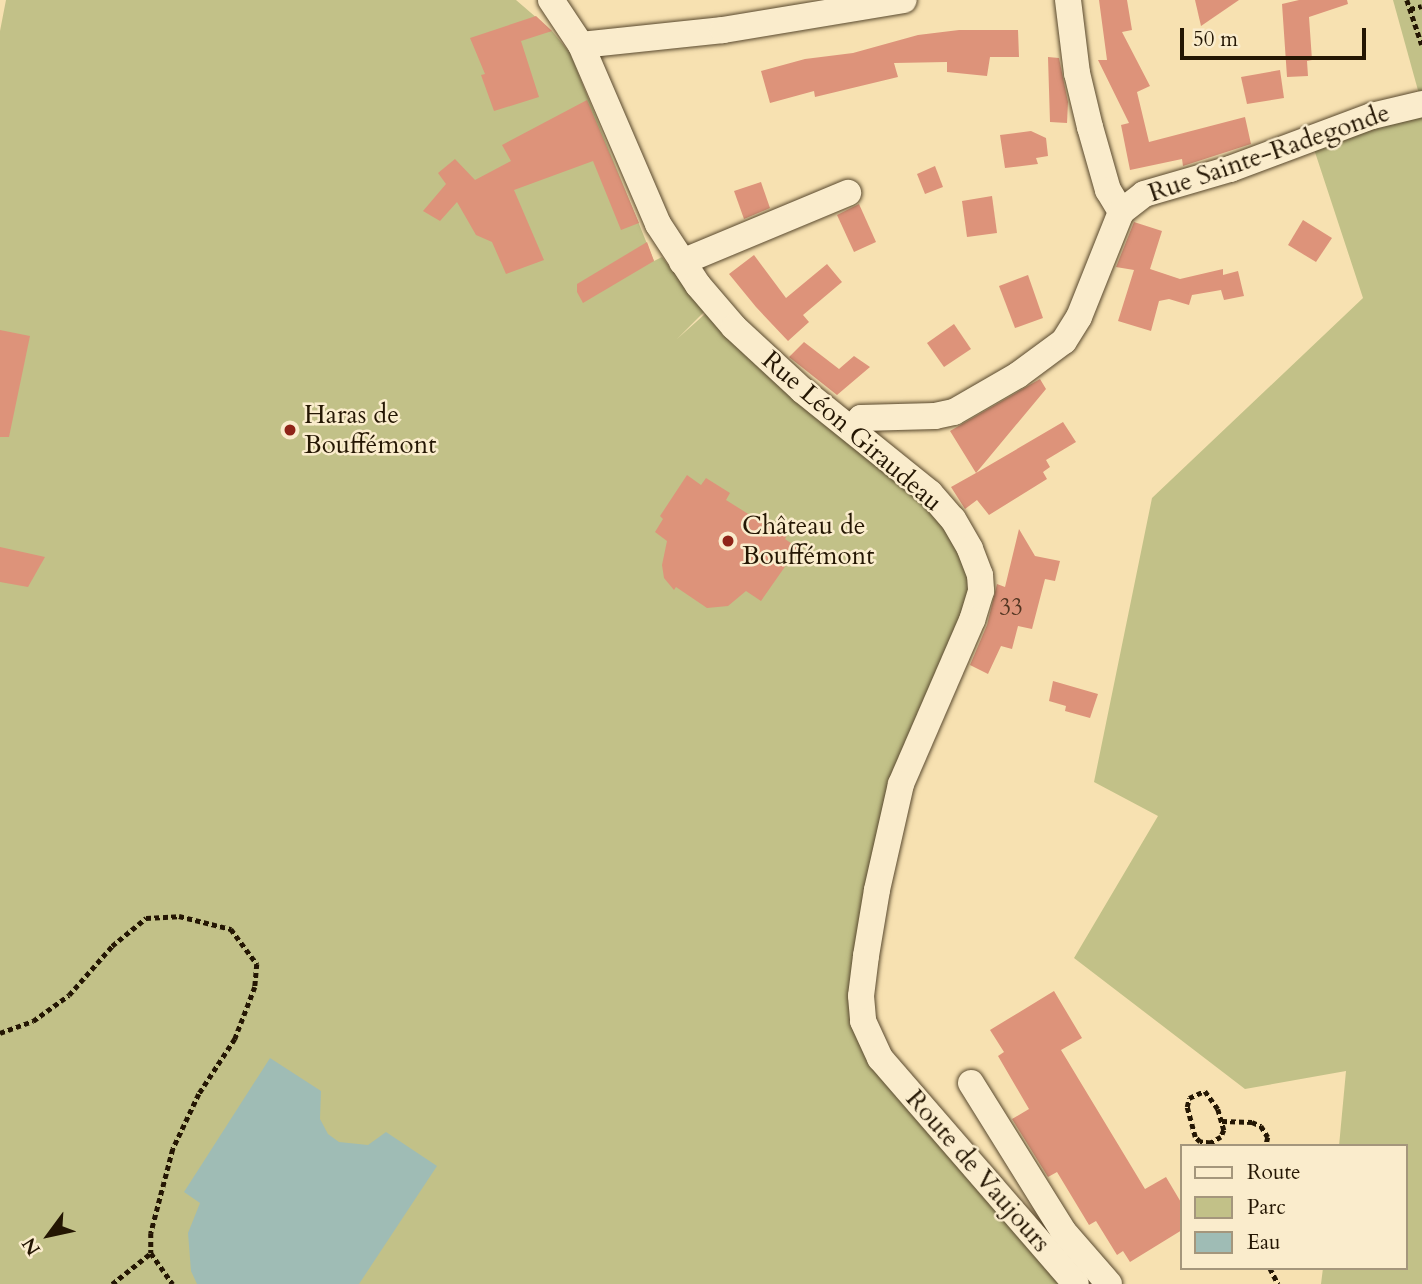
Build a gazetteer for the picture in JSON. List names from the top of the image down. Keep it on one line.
{"streets":{"street":["Rue Sainte-Radegonde","Rue Léon Giraudeau","Route de Vaujours"]},"crossings":[["Rue Sainte-Radegonde","Rue Léon Giraudeau"],["Rue Léon Giraudeau","Route de Vaujours"]],"places":["Haras de Bouffémont","Château de Bouffémont"],"house_numbers":["33"],"legend":["Route","Parc","Eau"],"scale_bar":"50 m","north":"bottom left"}
